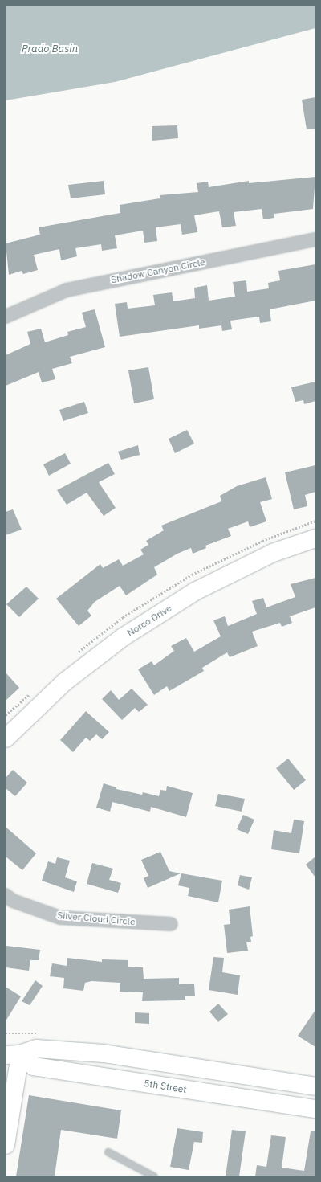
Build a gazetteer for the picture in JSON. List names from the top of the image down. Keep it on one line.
{"streets":{"street":["Shadow Canyon Circle","Norco Drive","Silver Cloud Circle","5th Street"]},"water":["Prado Basin"]}
